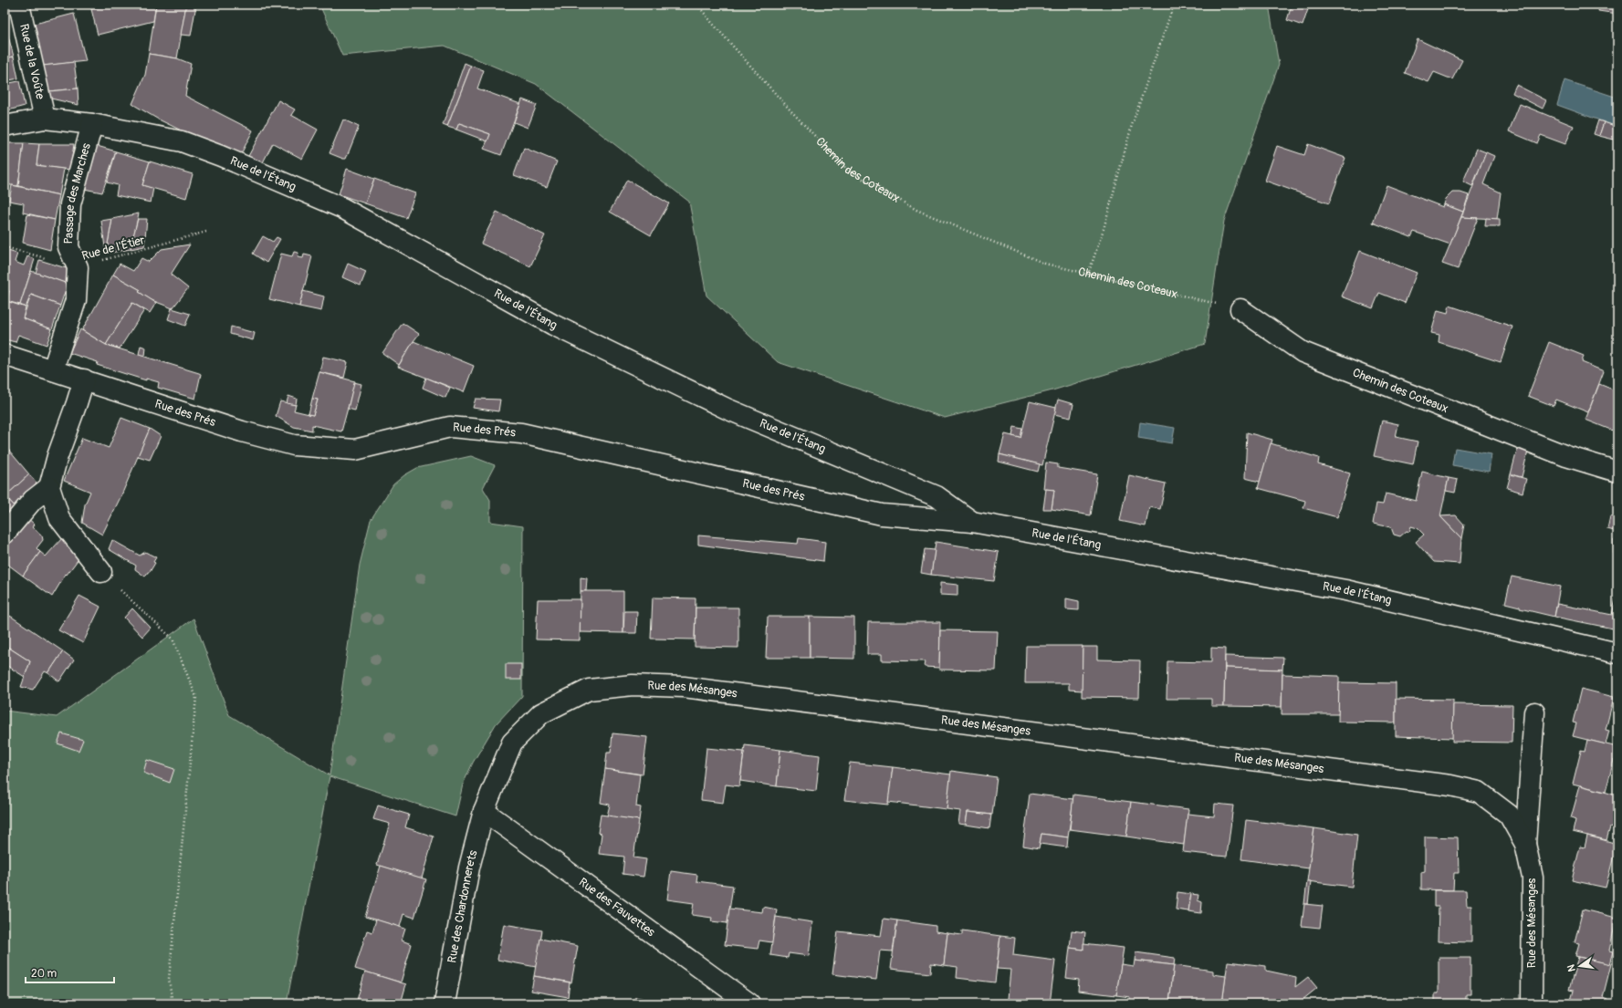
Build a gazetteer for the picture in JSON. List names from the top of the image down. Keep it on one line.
{"streets":{"street":["Rue de la Voûte","Chemin des Coteaux","Rue de l'Étang","Passage des Marches","Rue des Prés","Rue des Mésanges","Rue des Chardonnerets","Rue des Fauvettes"],"path":["Rue de l'Étier"]},"crossings":[["Rue de la Voûte","Rue de l'Étang"],["Rue de l'Étang","Passage des Marches"],["Rue de l'Étang","Rue des Prés"],["Passage des Marches","Rue de l'Étier"],["Passage des Marches","Rue des Prés"],["Rue des Mésanges","Rue des Chardonnerets"],["Rue des Mésanges","Rue des Fauvettes"],["Rue des Chardonnerets","Rue des Fauvettes"]],"scale_bar":"20 m","north":"left"}
